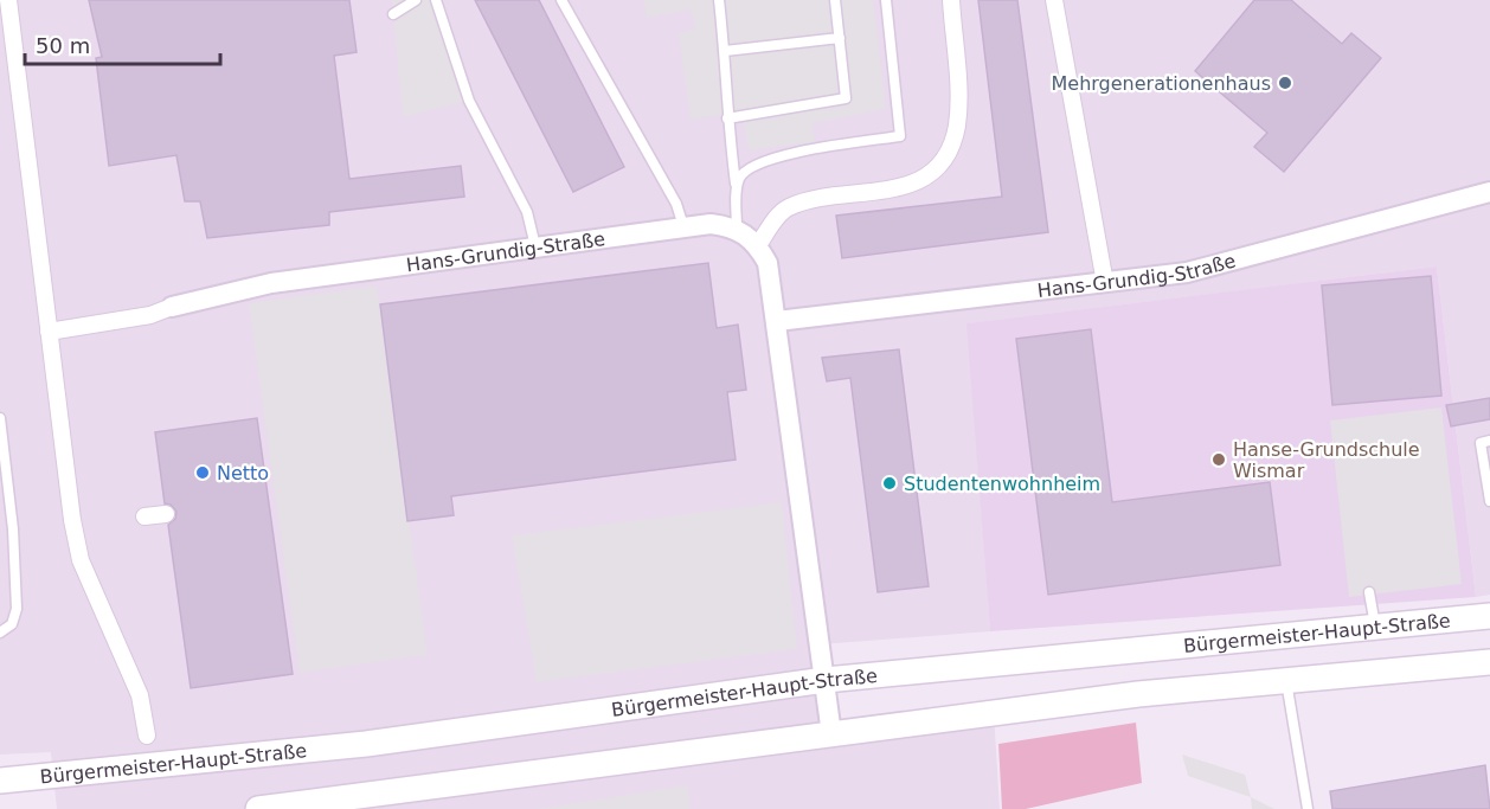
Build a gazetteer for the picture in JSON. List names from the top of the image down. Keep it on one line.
{"streets":{"street":["Hans-Grundig-Straße","Bürgermeister-Haupt-Straße"]},"places":["Mehrgenerationenhaus","Hanse-Grundschule Wismar","Netto","Studentenwohnheim"],"scale_bar":"50 m"}
